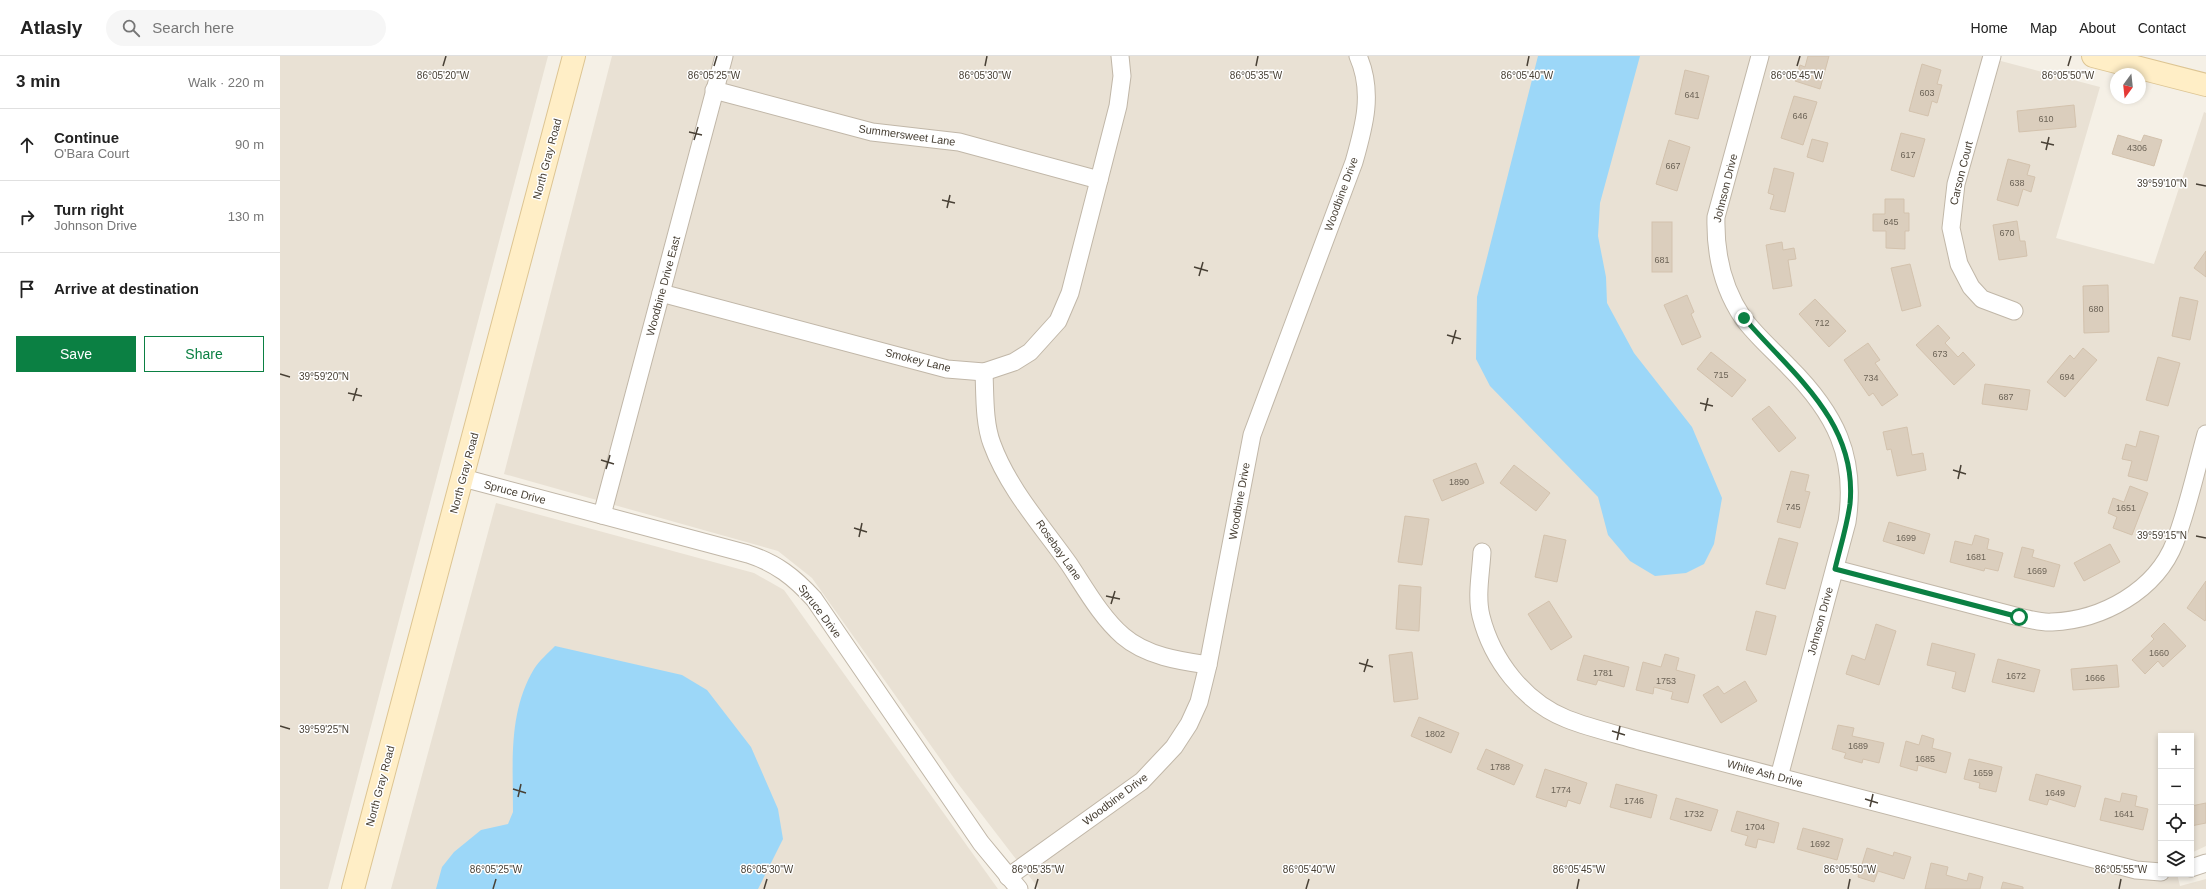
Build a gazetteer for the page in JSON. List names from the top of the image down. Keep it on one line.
{"streets":{"street":["Summersweet Lane","North Gray Road","Carson Court","Johnson Drive","Woodbine Drive","Woodbine Drive East","Smokey Lane","Spruce Drive","Rosebay Lane","White Ash Drive"]},"crossings":[["Summersweet Lane","Woodbine Drive East"],["Summersweet Lane","Smokey Lane"],["North Gray Road","Spruce Drive"],["Johnson Drive","White Ash Drive"],["Woodbine Drive","Spruce Drive"],["Woodbine Drive","Rosebay Lane"],["Woodbine Drive East","Smokey Lane"],["Woodbine Drive East","Spruce Drive"],["Smokey Lane","Rosebay Lane"]],"house_numbers":["603","641","646","610","4306","617","667","638","645","670","681","680","712","673","715","694","734","687","1890","745","1651","1699","1681","1669","1660","1781","1672","1666","1753","1802","1689","1685","1788","1659","1774","1649","1746","1732","1641","1704","1692"],"north":"bottom","page":{"header":"Atlasly","search":"Search here","nav":["Home","Map","About","Contact"],"heading":["3 min","Walk · 220 m"],"list":[["Continue","O'Bara Court","90 m"],["Turn right","Johnson Drive","130 m"],"Arrive at destination"],"buttons":["Save","Share"],"map_buttons":["+","−"]},"coordinates":["86°05'20\"W","86°05'25\"W","86°05'30\"W","86°05'35\"W","86°05'40\"W","86°05'45\"W","86°05'50\"W","39°59'10\"N","39°59'20\"N","39°59'15\"N","39°59'25\"N","86°05'55\"W"]}
